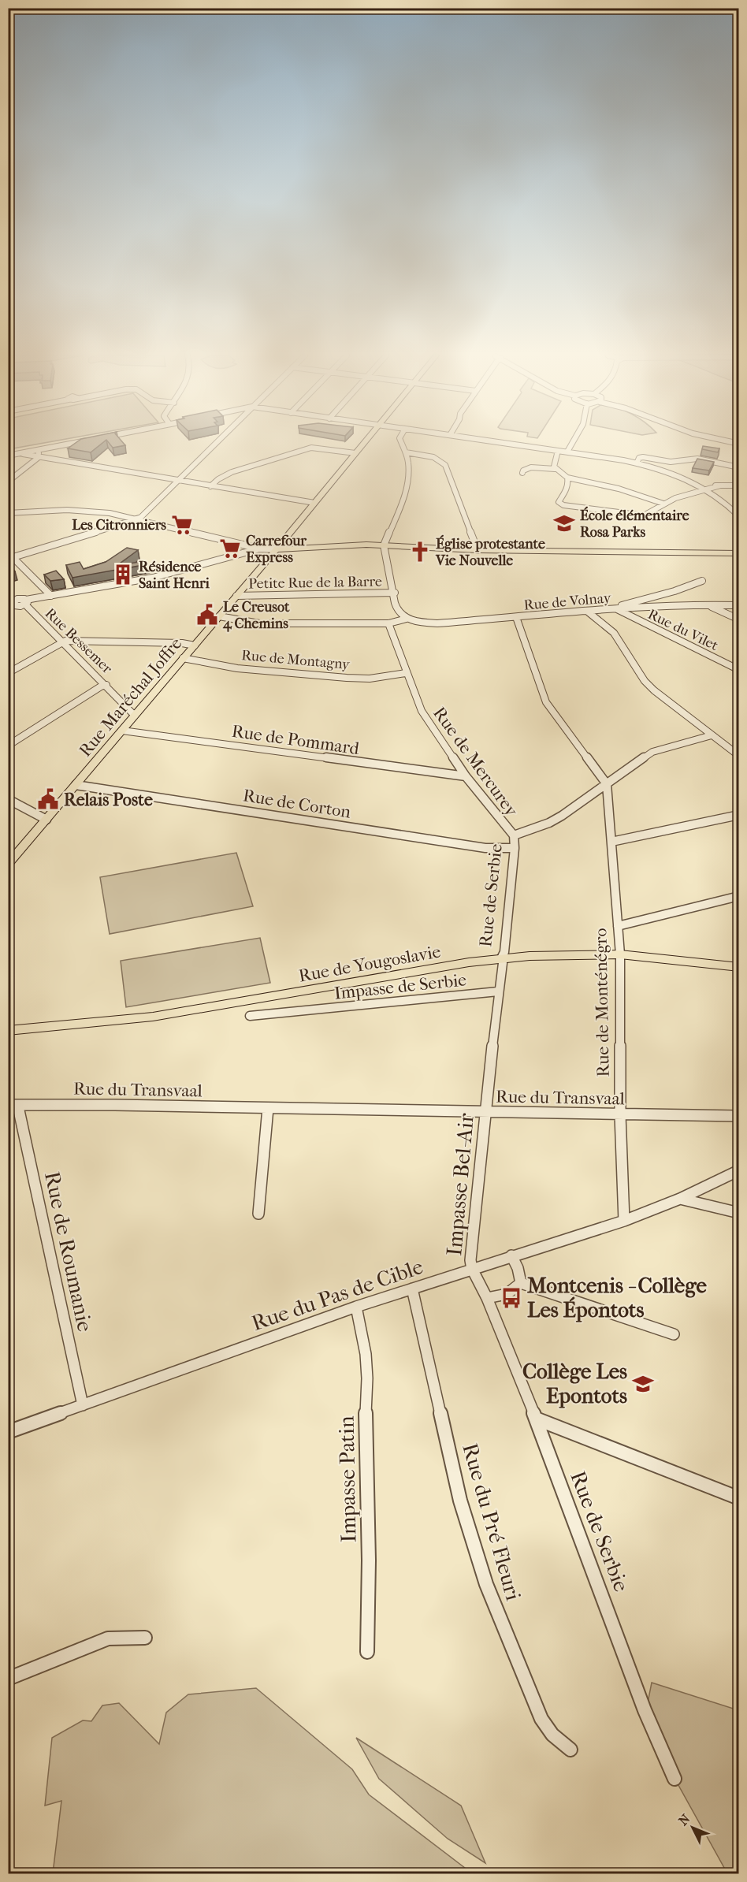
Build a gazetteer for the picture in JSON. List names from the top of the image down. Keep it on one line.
{"streets":{"main road":["Rue Maréchal Joffre","Rue de Yougoslavie"],"street":["Petite Rue de la Barre","Rue de Volnay","Rue du Vilet","Rue Bessemer","Rue de Montagny","Rue de Pommard","Rue de Mercurey","Rue de Corton","Rue de Serbie","Impasse de Serbie","Rue de Monténégro","Rue du Transvaal","Impasse Bel-Air","Rue de Roumanie","Rue du Pas de Cible","Impasse Patin","Rue du Pré Fleuri"]},"crossings":[["Petite Rue de la Barre","Rue Maréchal Joffre"],["Rue de Volnay","Rue du Vilet"],["Rue Bessemer","Rue Maréchal Joffre"],["Rue de Montagny","Rue Maréchal Joffre"],["Rue de Montagny","Rue de Mercurey"],["Rue Maréchal Joffre","Rue de Pommard"],["Rue Maréchal Joffre","Rue de Corton"],["Rue de Pommard","Rue de Mercurey"],["Rue de Mercurey","Rue de Serbie"],["Rue de Corton","Rue de Serbie"],["Rue de Serbie","Rue de Yougoslavie"],["Rue de Serbie","Impasse Bel-Air"],["Rue de Yougoslavie","Rue de Monténégro"],["Rue de Yougoslavie","Impasse Bel-Air"],["Impasse de Serbie","Impasse Bel-Air"],["Rue de Monténégro","Rue du Transvaal"],["Rue de Monténégro","Rue du Pas de Cible"],["Rue du Transvaal","Impasse Bel-Air"],["Rue du Transvaal","Rue de Roumanie"],["Impasse Bel-Air","Rue du Pas de Cible"],["Rue de Roumanie","Rue du Pas de Cible"],["Rue du Pas de Cible","Impasse Patin"],["Rue du Pas de Cible","Rue du Pré Fleuri"]],"places":{"school or university":["École élémentaire Rosa Parks","Collège Les Epontots"],"supermarket":["Les Citronniers","Carrefour Express"],"church":["Église protestante Vie Nouvelle"],"building":["Résidence Saint Henri"],"public building":["Le Creusot 4 Chemins","Relais Poste"],"bus stop":["Montcenis - Collège Les Épontots"]},"north":"top left"}
